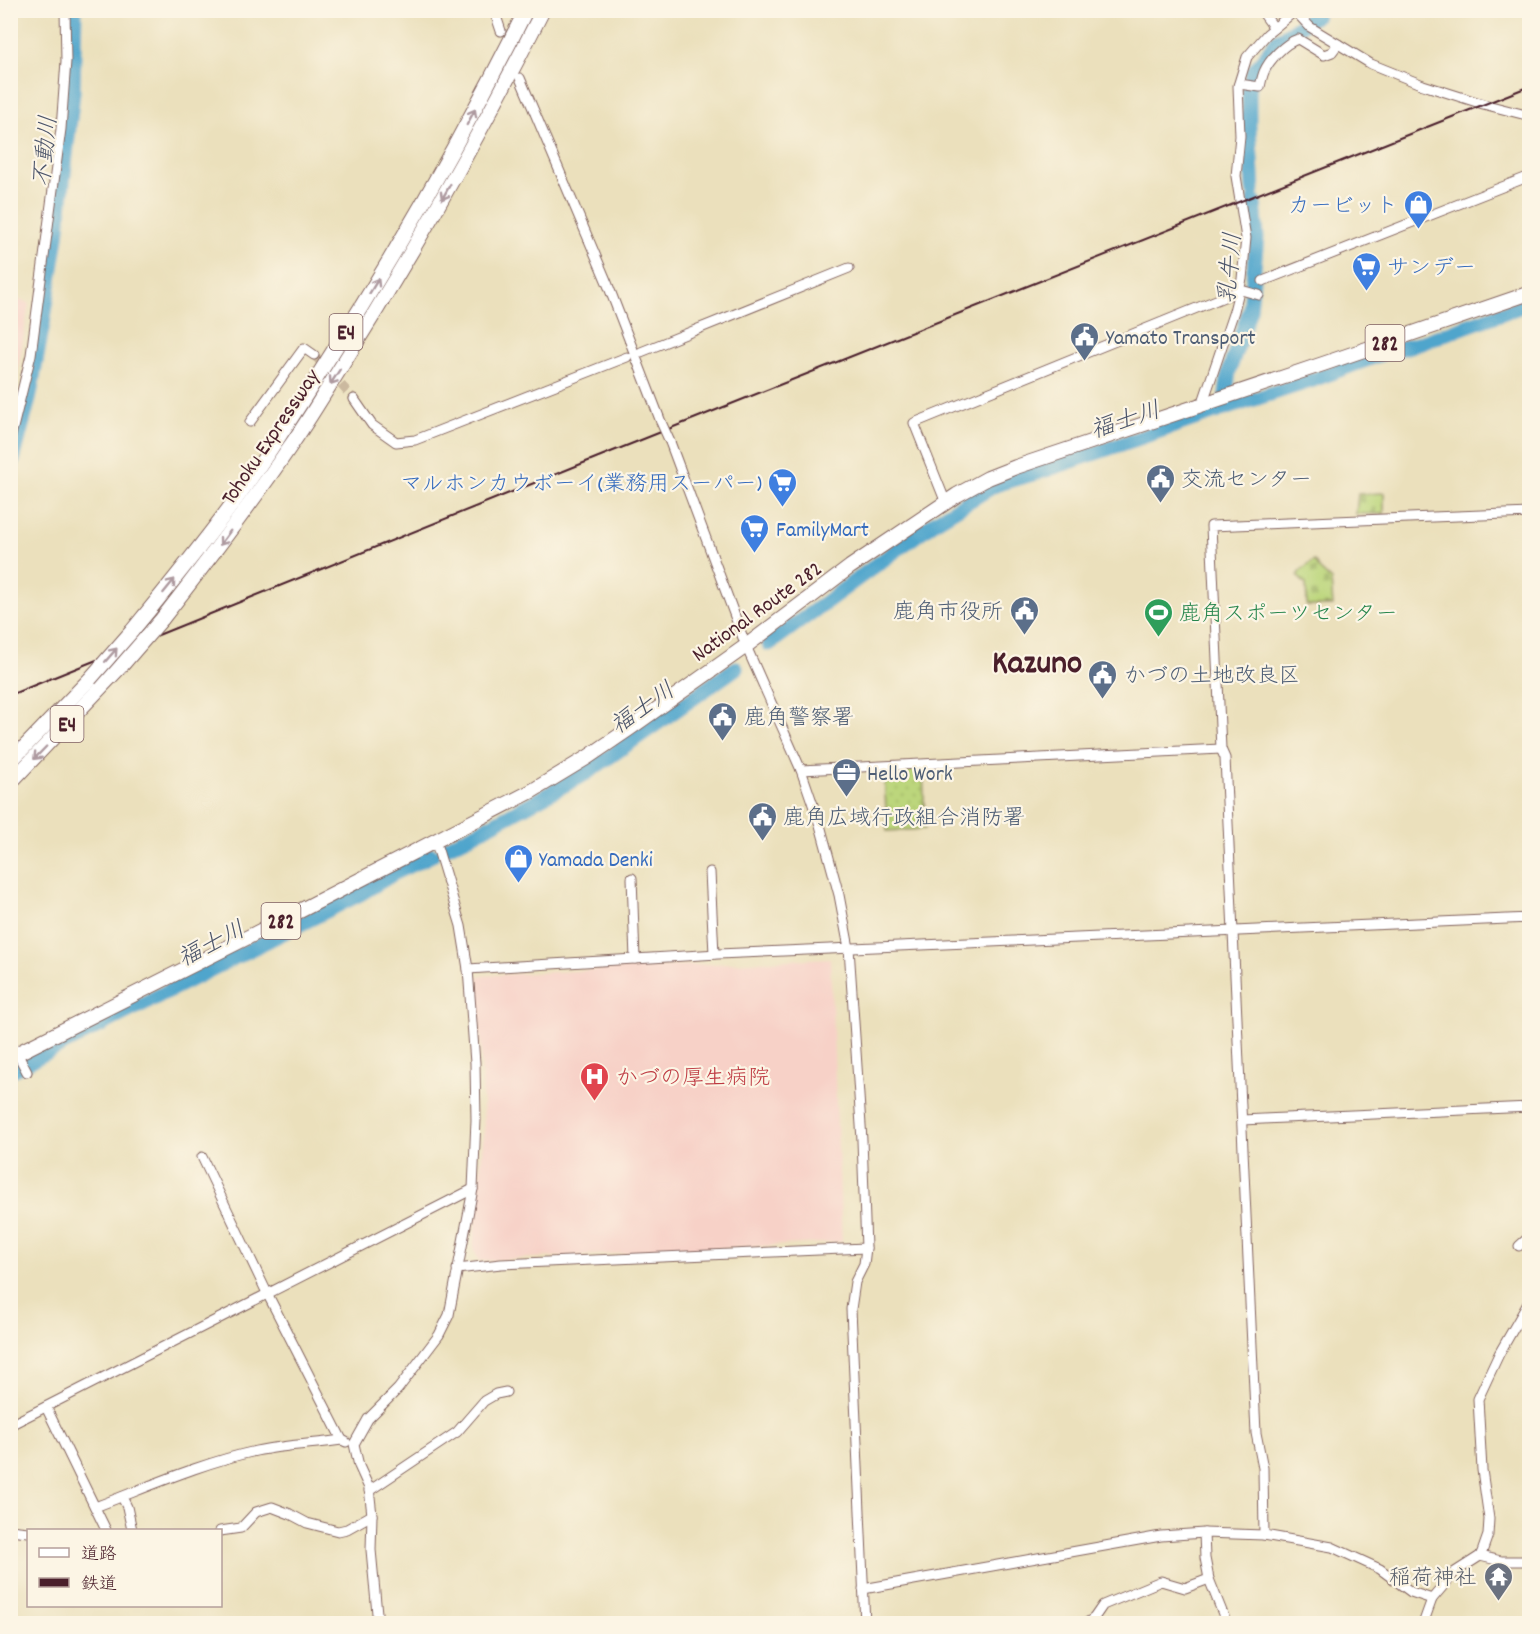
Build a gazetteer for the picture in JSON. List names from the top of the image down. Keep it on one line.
{"streets":{"highway":["E4","282","Tohoku Expressway","National Route 282"]},"districts":["Kazuno"],"water":["不動川","乳牛川","福士川"],"places":{"shop":["カービット","Yamada Denki"],"supermarket":["サンデー","マルホンカウボーイ(業務用スーパー)","FamilyMart"],"public building":["Yamato Transport","交流センター","鹿角市役所","かづの土地改良区","鹿角警察署","鹿角広域行政組合消防署"],"sports":["鹿角スポーツセンター"],"office":["Hello Work"],"hospital":["かづの厚生病院"],"temple":["稲荷神社"]},"legend":["道路","鉄道"]}
